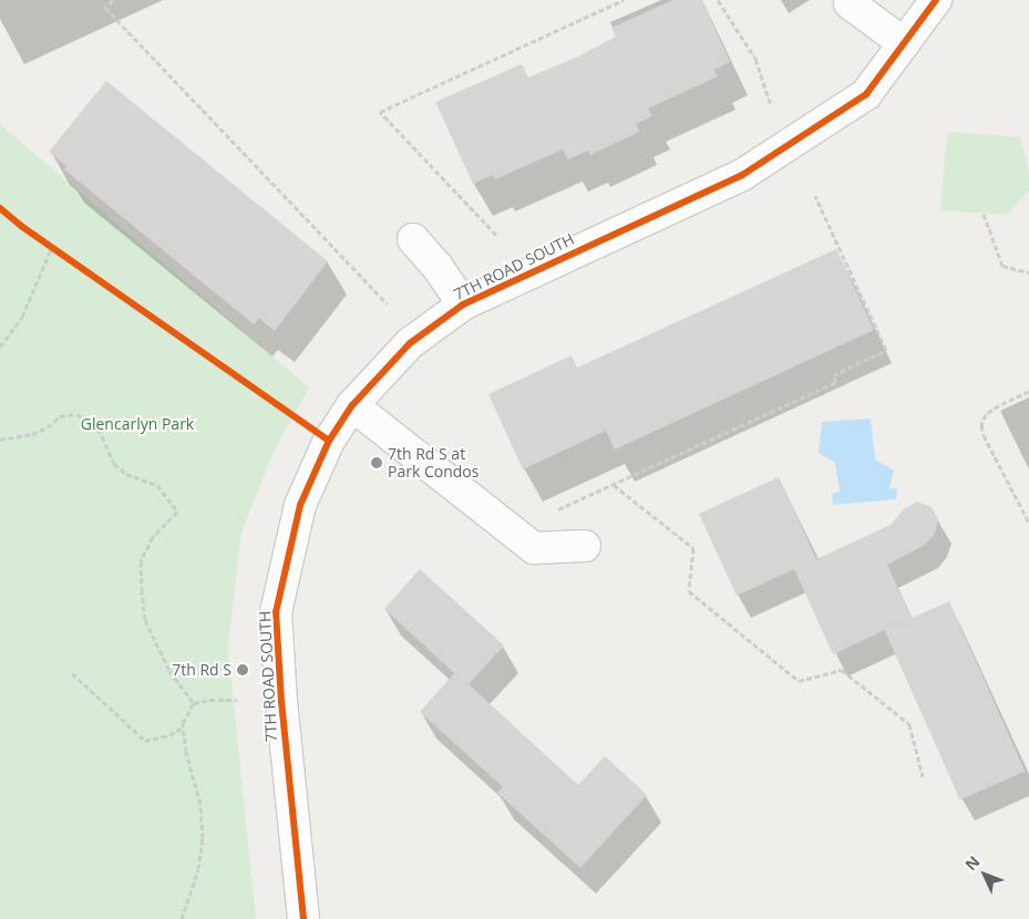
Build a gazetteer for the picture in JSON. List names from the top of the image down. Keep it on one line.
{"streets":{"street":["7TH ROAD SOUTH"]},"parks":["Glencarlyn Park"],"places":["7th Rd S at Park Condos","7th Rd S"],"north":"top left"}
